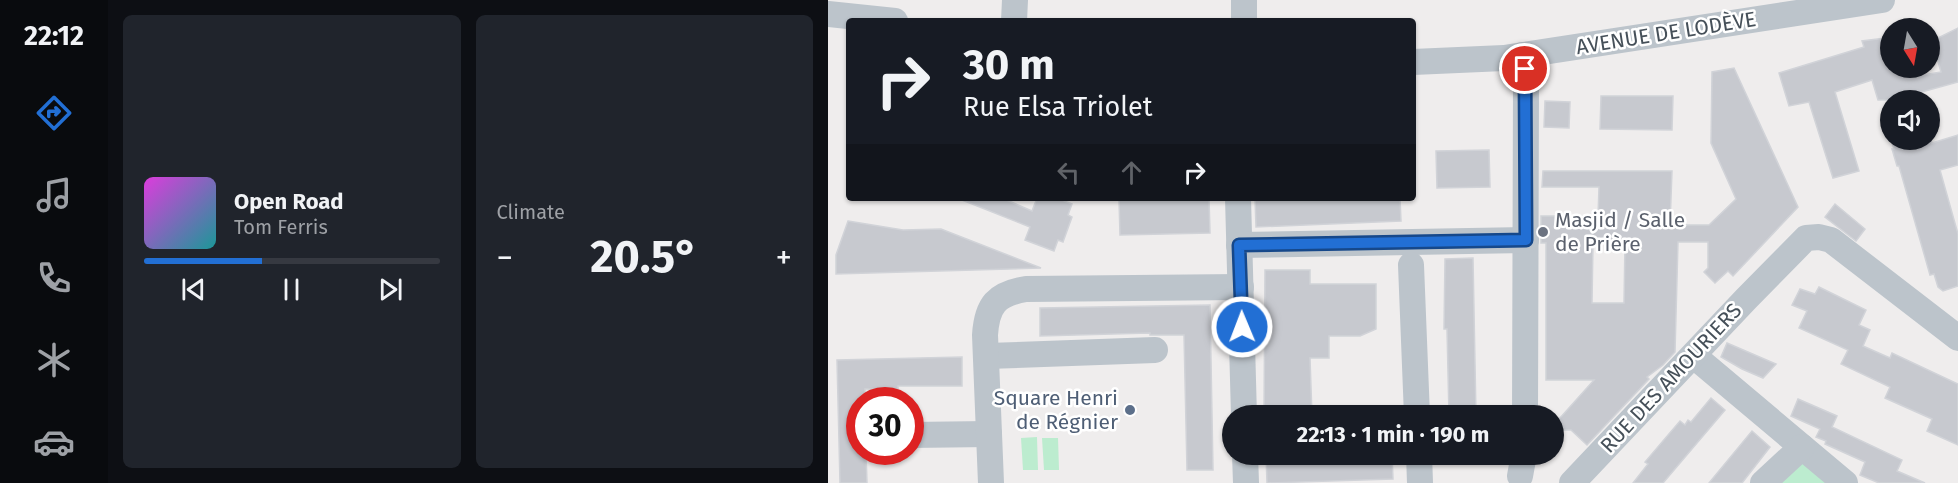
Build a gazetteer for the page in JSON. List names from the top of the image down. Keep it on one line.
{"streets":{"street":["AVENUE DE LODÈVE","RUE DES AMOURIERS"]},"places":["Masjid / Salle de Prière","Square Henri de Régnier"],"north":"bottom","page":{"tabs":"22:12","tile":"Climate","turn":["30 m","Rue Elsa Triolet"],"song":["Open Road","Tom Ferris"],"heat":["−","20.5°","+"],"limit":"30","trip":"22:13 · 1 min · 190 m"}}
